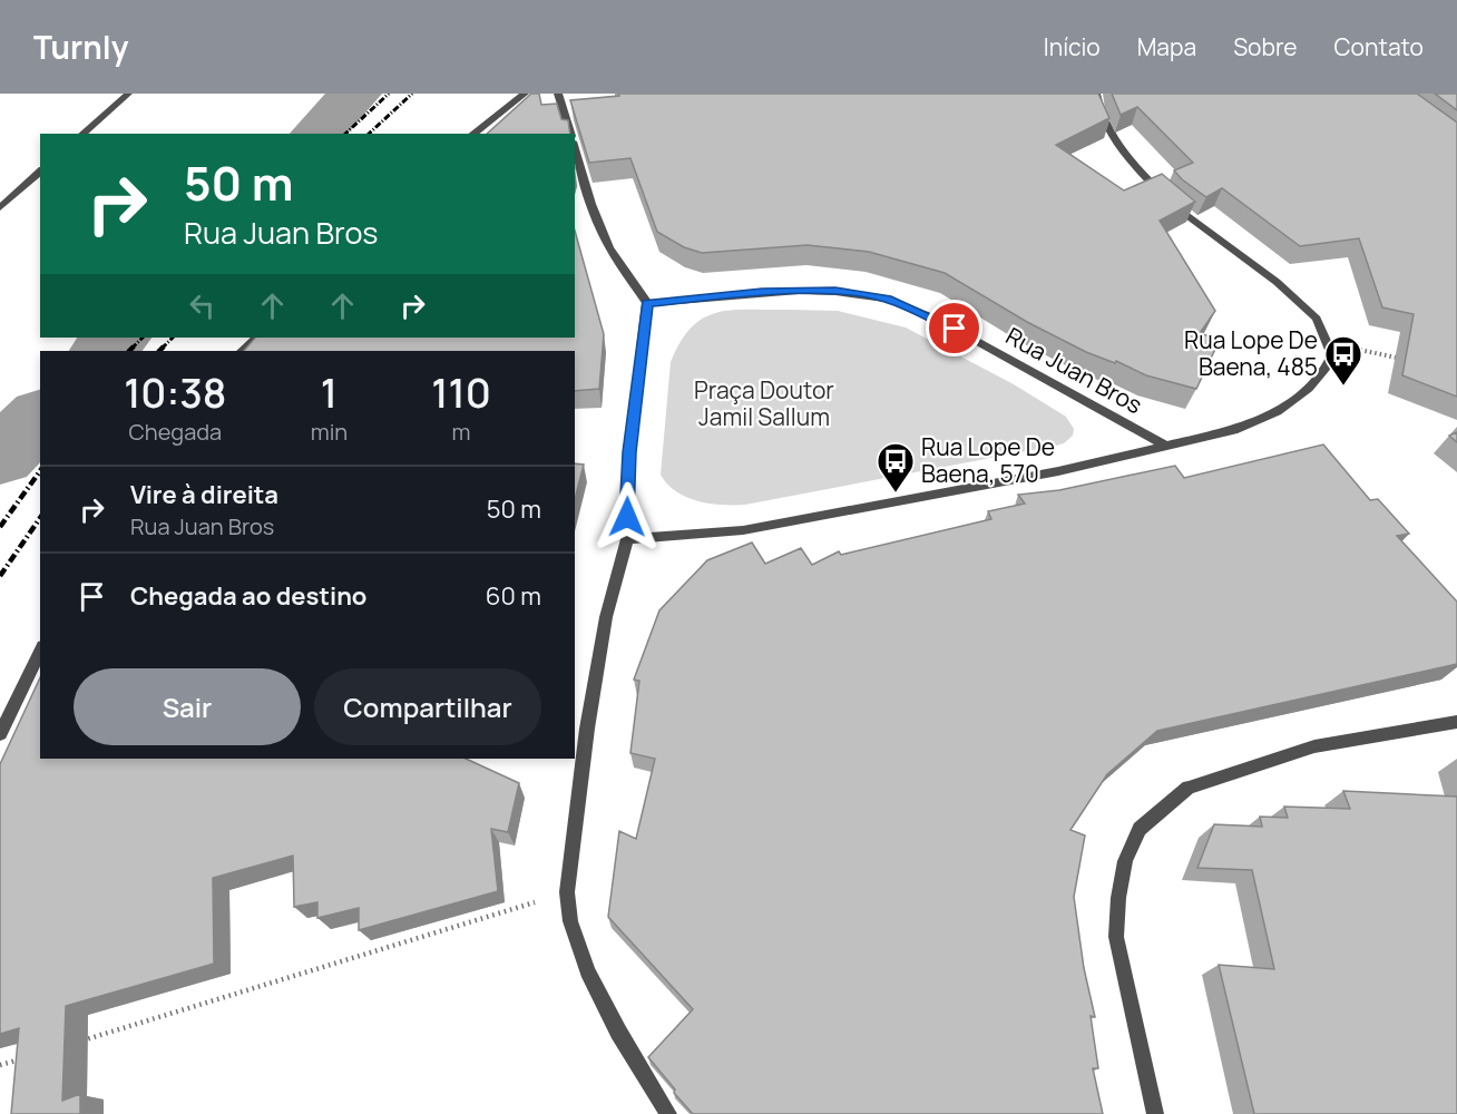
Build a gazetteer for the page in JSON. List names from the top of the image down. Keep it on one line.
{"streets":{"street":["Rua Juan Bros"]},"parks":["Praça Doutor Jamil Sallum"],"places":{"bus stop":["Rua Lope De Baena, 485","Rua Lope De Baena, 570"]},"page":{"header":"Turnly","nav":["Início","Mapa","Sobre","Contato"],"turn":["50 m","Rua Juan Bros"],"eta":["10:38","Chegada","1","min","110","m"],"list":[{"name":"Vire à direita","note":"Rua Juan Bros","value":"50 m"},{"name":"Chegada ao destino","value":"60 m"}],"buttons":["Sair","Compartilhar"]}}
